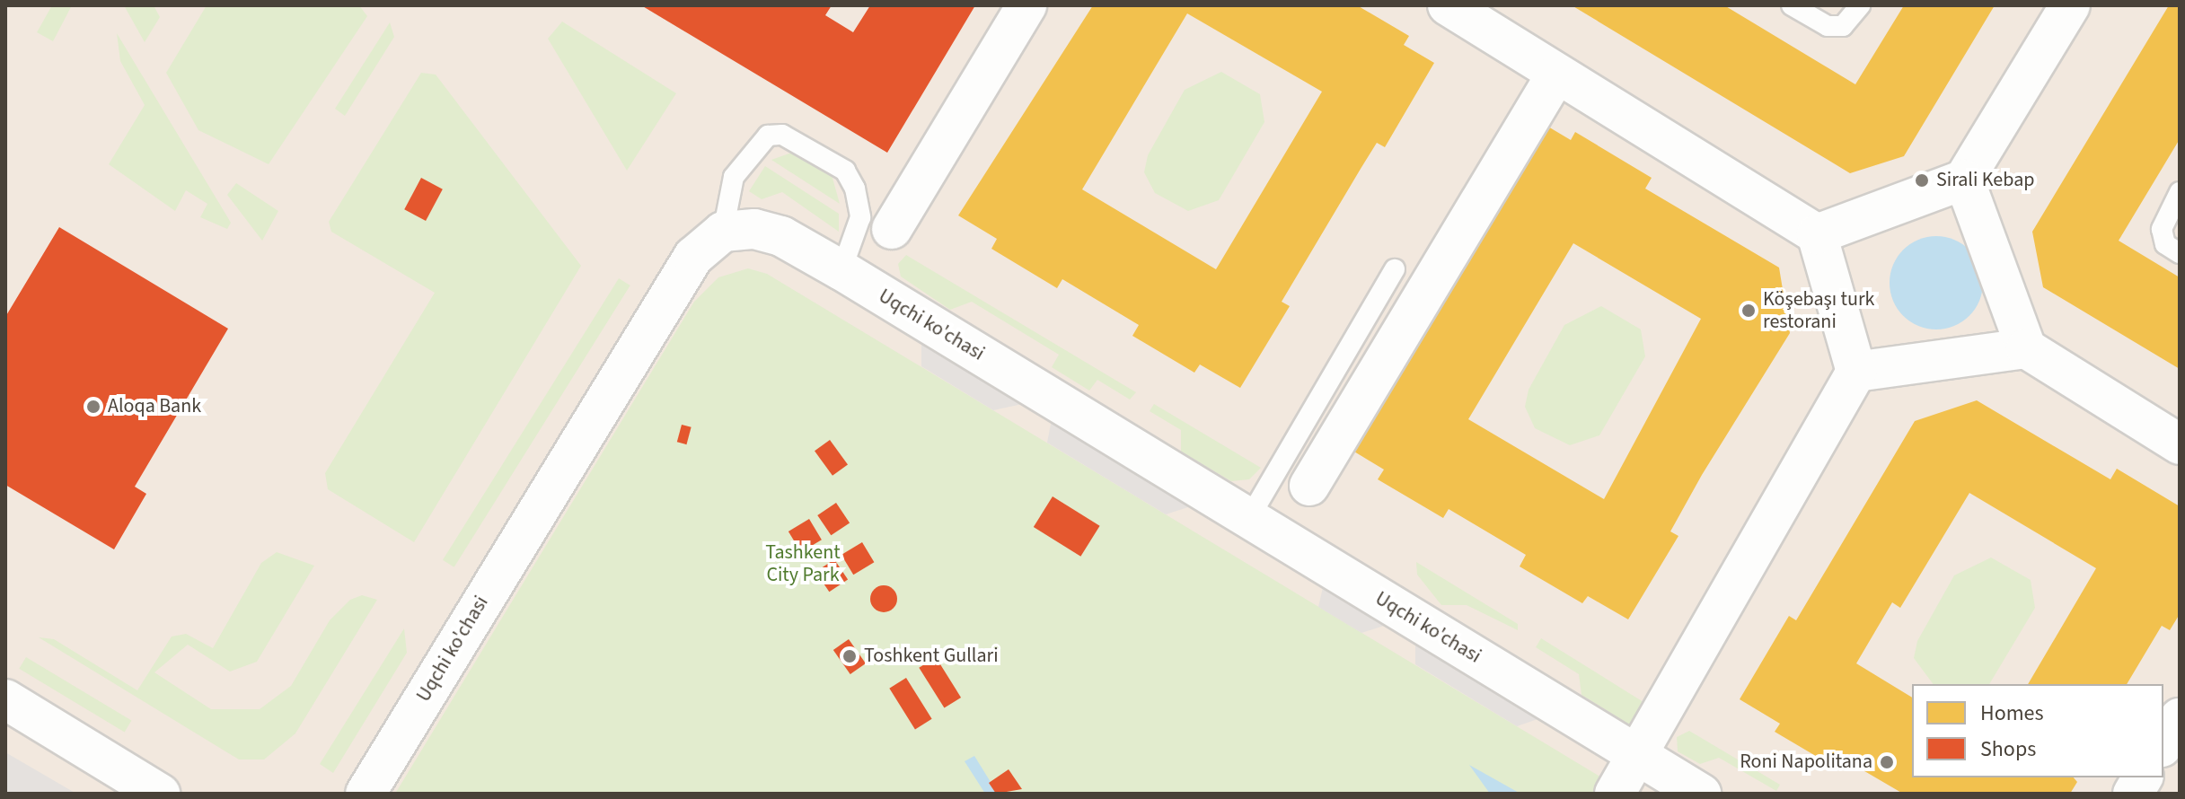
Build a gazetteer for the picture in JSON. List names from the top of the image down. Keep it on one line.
{"streets":{"street":["Uqchi ko'chasi"]},"parks":["Tashkent City Park"],"places":["Sirali Kebap","Köşebaşı turk restorani","Aloqa Bank","Toshkent Gullari","Roni Napolitana"],"legend":["Homes","Shops"]}
